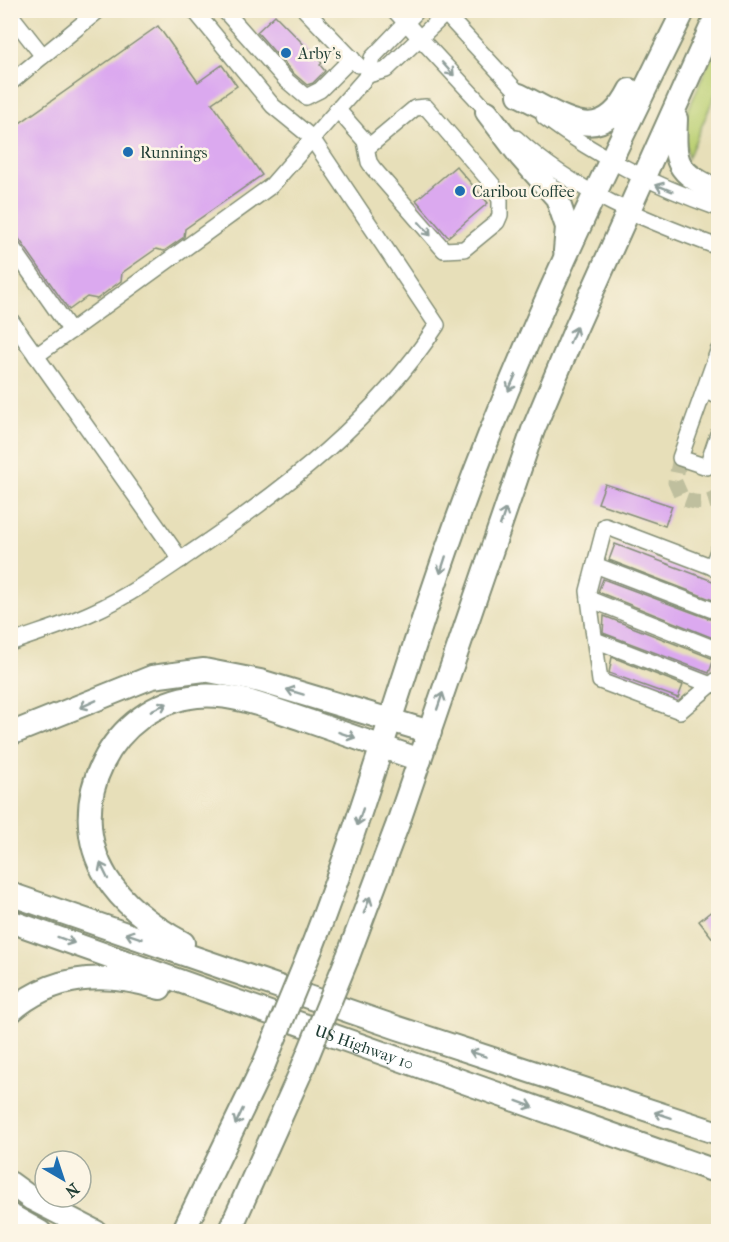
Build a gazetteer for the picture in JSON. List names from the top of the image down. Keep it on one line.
{"streets":{"highway":["US Highway 10"]},"places":["Arby's","Runnings","Caribou Coffee"],"north":"bottom right"}
